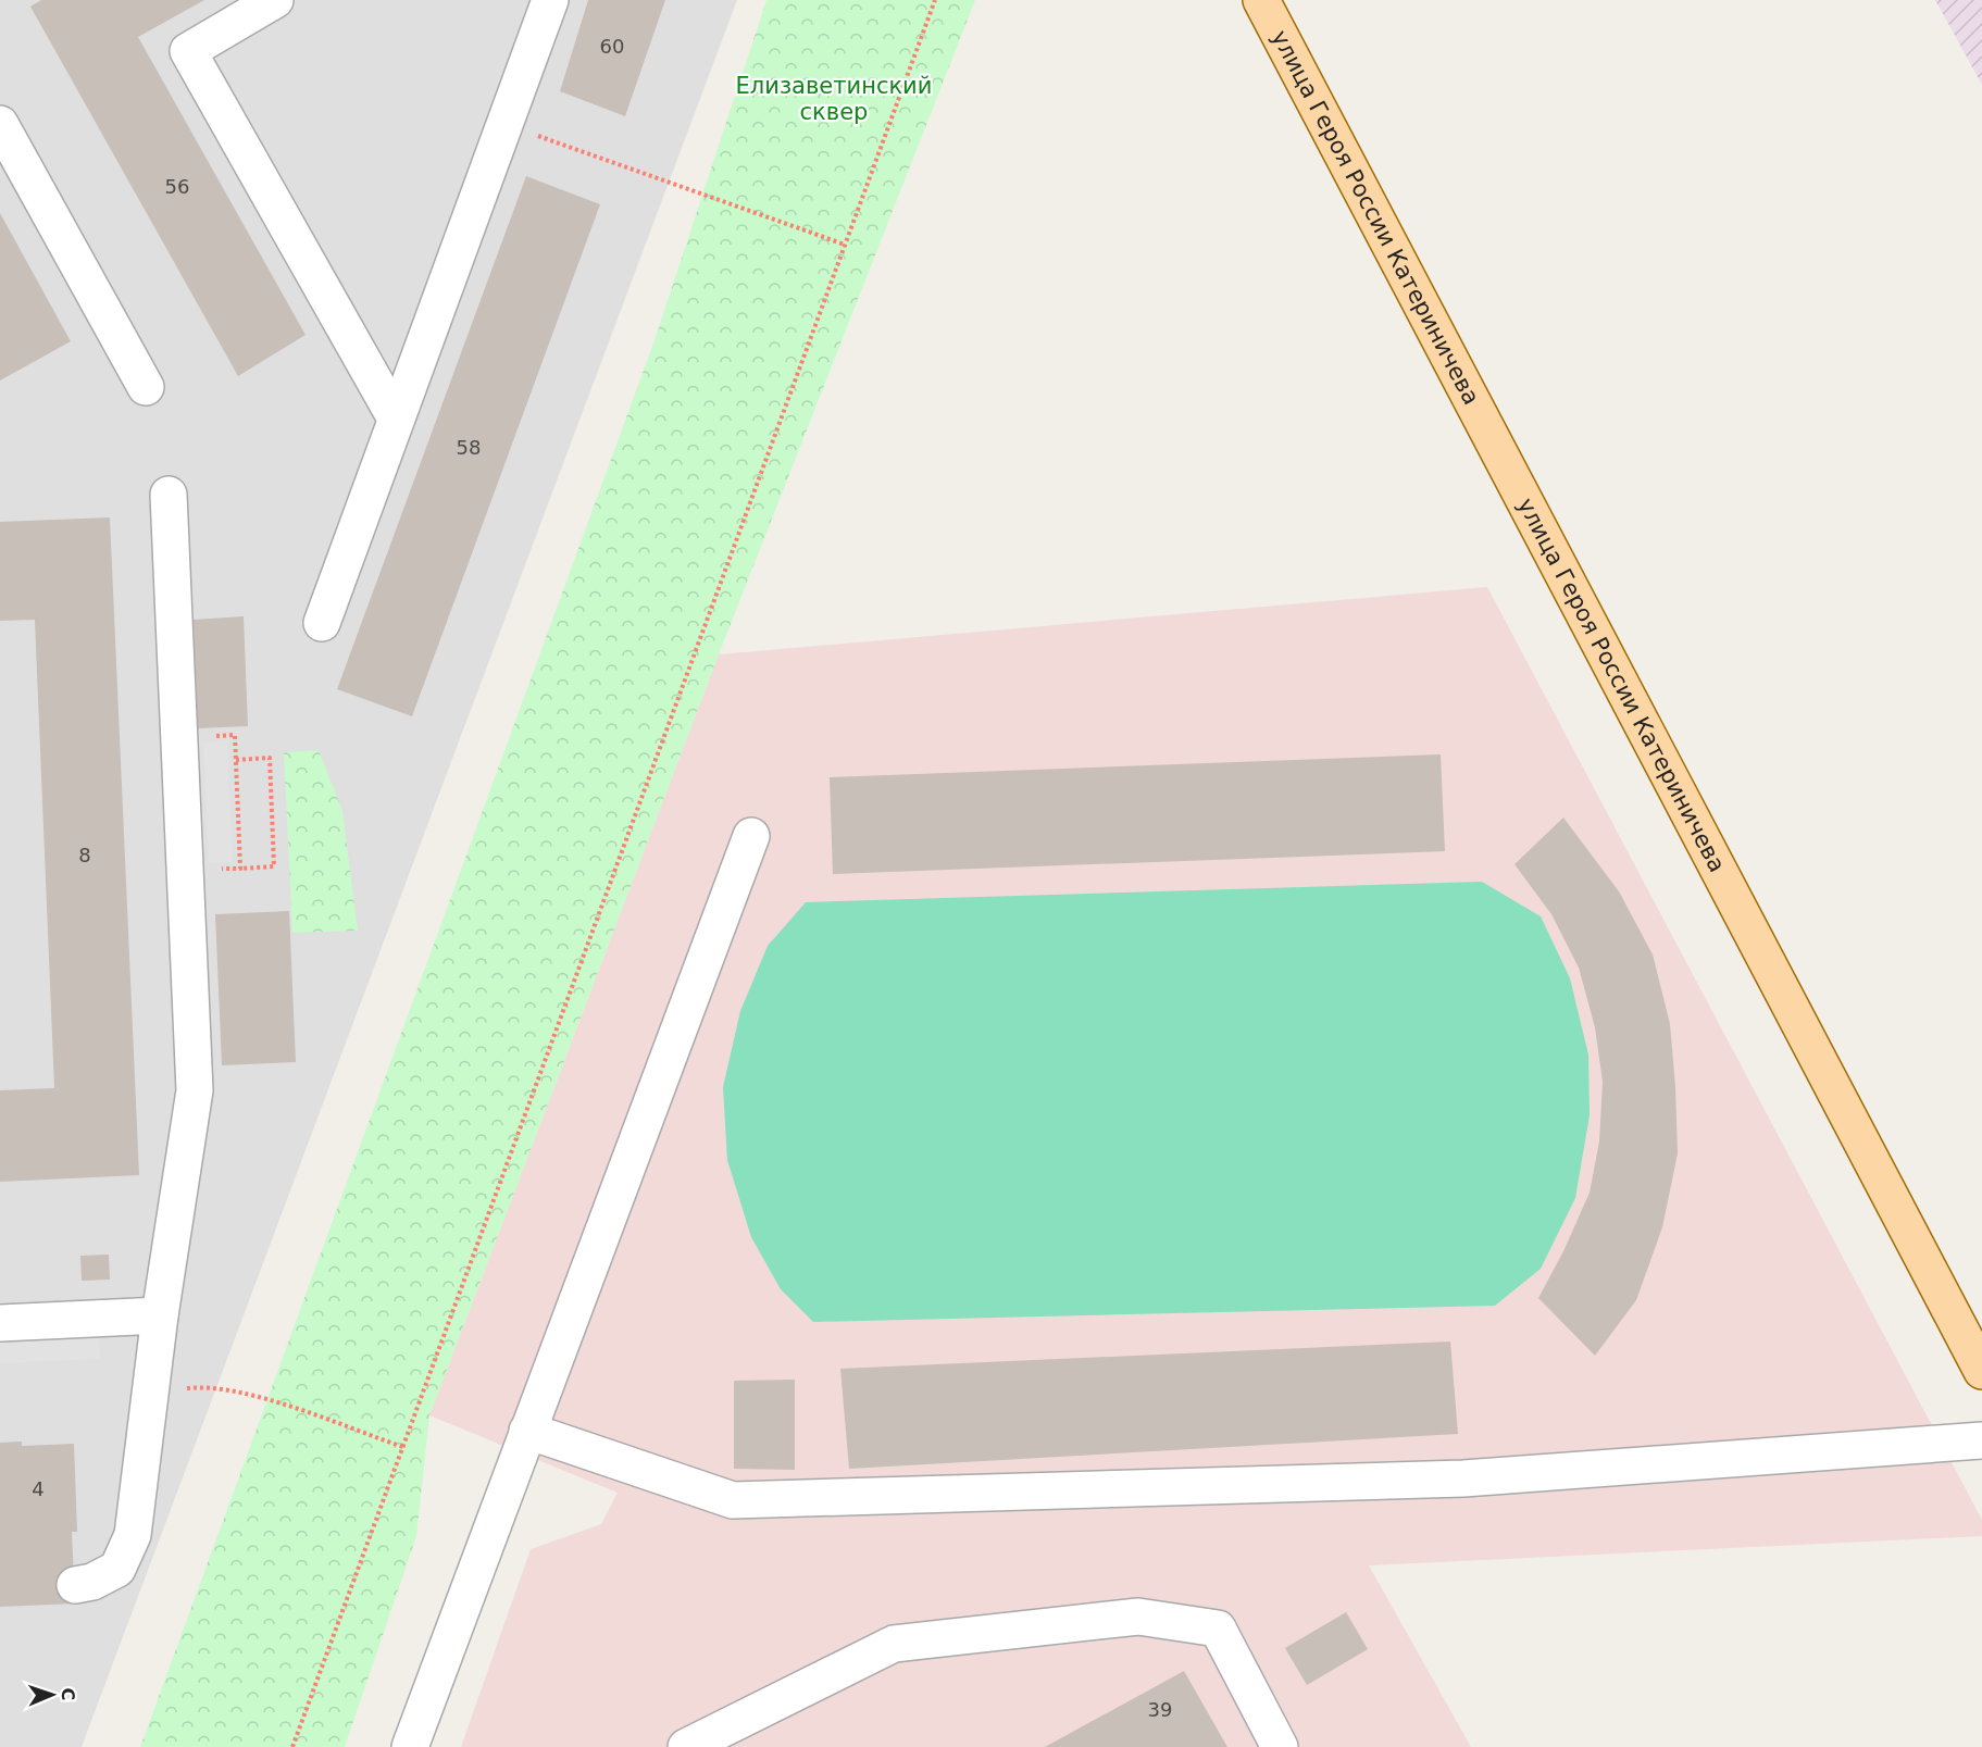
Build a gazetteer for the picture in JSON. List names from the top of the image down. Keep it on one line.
{"streets":{"main road":["улица Героя России Катериничева"]},"parks":["Елизаветинский сквер"],"house_numbers":["60","56","58","8","4","39"],"north":"right"}
